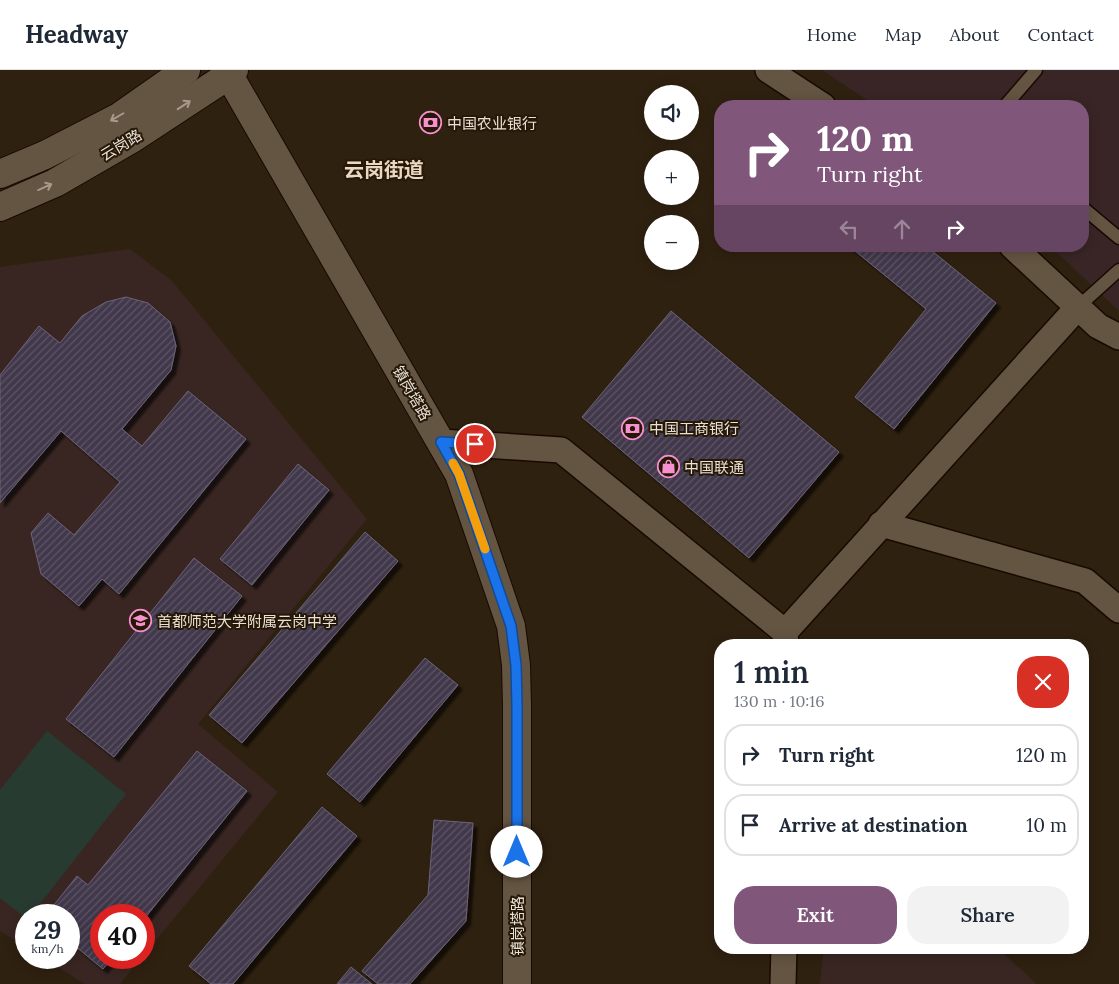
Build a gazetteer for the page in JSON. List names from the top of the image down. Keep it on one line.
{"streets":{"street":["云岗路","镇岗塔路"]},"crossings":[["云岗路","镇岗塔路"]],"districts":["云岗街道"],"places":{"bank":["中国农业银行","中国工商银行"],"shop":["中国联通"],"school or university":["首都师范大学附属云岗中学"]},"page":{"header":"Headway","nav":["Home","Map","About","Contact"],"map_buttons":["+","−"],"turn":["120 m","Turn right"],"heading":["1 min","130 m · 10:16"],"list":[{"name":"Turn right","value":"120 m"},{"name":"Arrive at destination","value":"10 m"}],"buttons":["Exit","Share"],"speed":"29 km/h","limit":"40"}}
